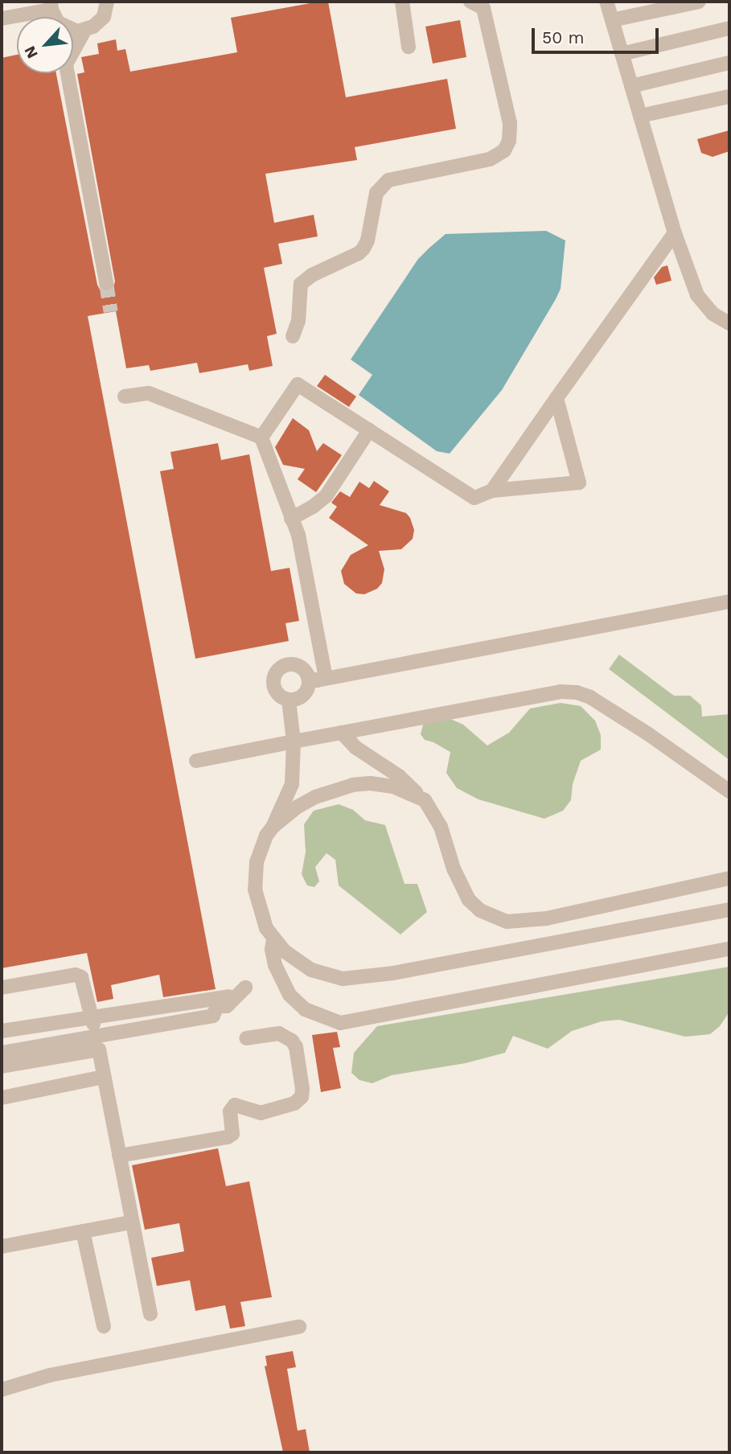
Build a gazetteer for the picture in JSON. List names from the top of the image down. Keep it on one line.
{"scale_bar":"50 m","north":"bottom left"}
